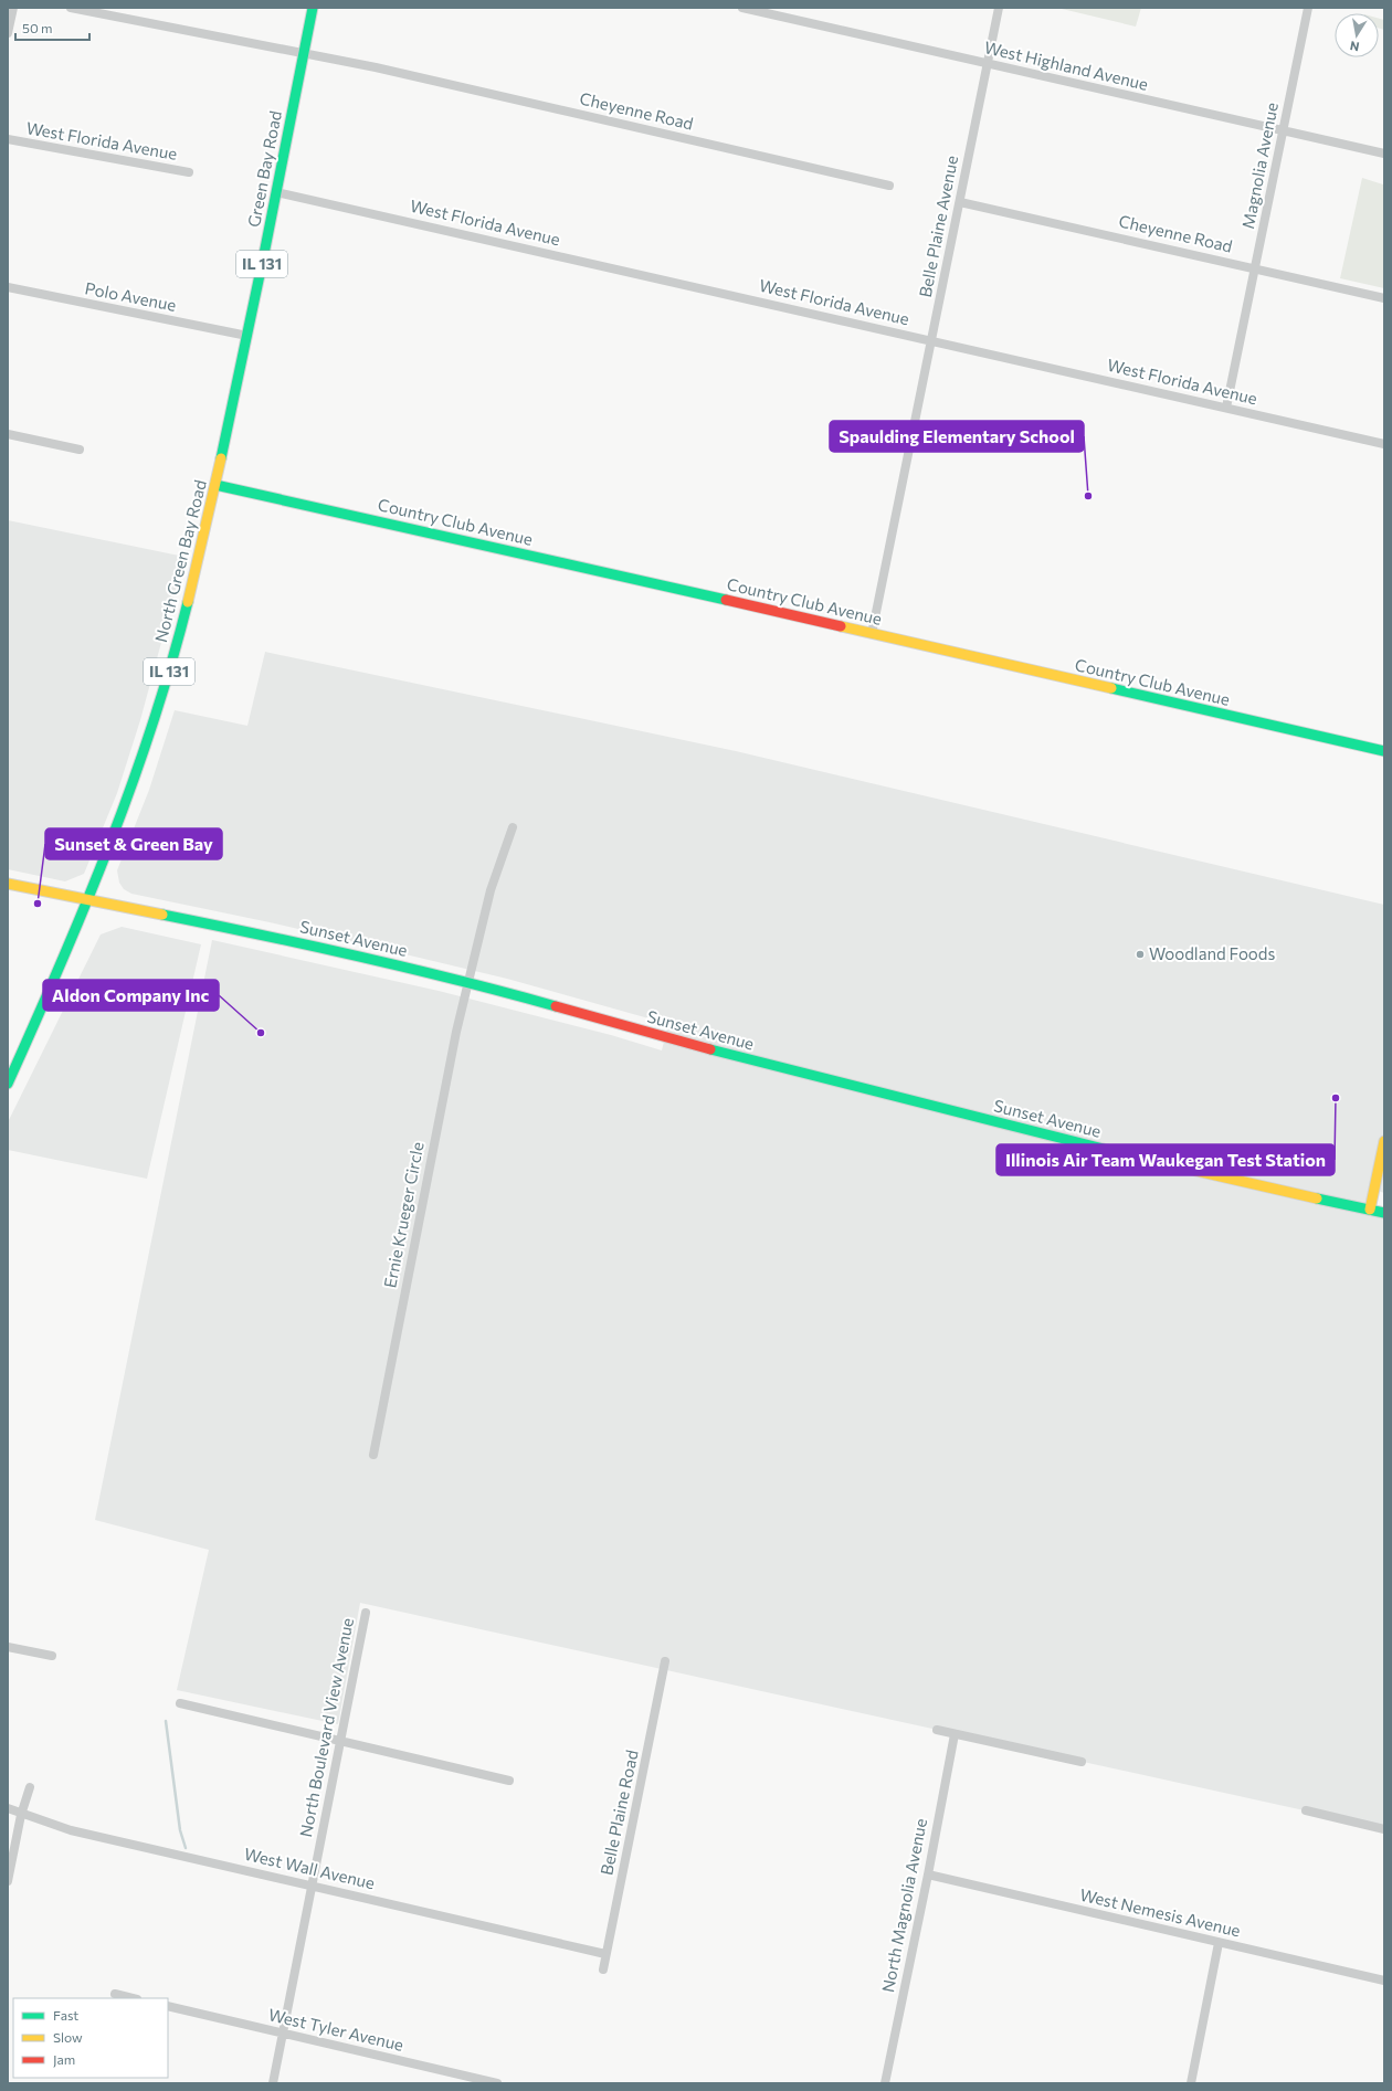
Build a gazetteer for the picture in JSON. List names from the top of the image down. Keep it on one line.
{"streets":{"street":["West Highland Avenue","Cheyenne Road","West Florida Avenue","Magnolia Avenue","Green Bay Road","Belle Plaine Avenue","IL 131","Polo Avenue","Country Club Avenue","North Green Bay Road","Sunset Avenue","Ernie Krueger Circle","North Boulevard View Avenue","Belle Plaine Road","West Wall Avenue","North Magnolia Avenue","West Nemesis Avenue","West Tyler Avenue"]},"crossings":[["West Highland Avenue","Magnolia Avenue"],["West Highland Avenue","Belle Plaine Avenue"],["Cheyenne Road","Magnolia Avenue"],["Cheyenne Road","Green Bay Road"],["Cheyenne Road","Belle Plaine Avenue"],["West Florida Avenue","Magnolia Avenue"],["West Florida Avenue","Green Bay Road"],["West Florida Avenue","Belle Plaine Avenue"],["Green Bay Road","Polo Avenue"],["Green Bay Road","North Green Bay Road"],["Belle Plaine Avenue","Country Club Avenue"],["Polo Avenue","North Green Bay Road"],["Country Club Avenue","North Green Bay Road"],["North Green Bay Road","Sunset Avenue"],["Sunset Avenue","Ernie Krueger Circle"],["North Boulevard View Avenue","West Wall Avenue"],["North Boulevard View Avenue","West Tyler Avenue"],["Belle Plaine Road","West Wall Avenue"],["North Magnolia Avenue","West Nemesis Avenue"]],"places":["Spaulding Elementary School","Sunset & Green Bay","Woodland Foods","Aldon Company Inc","Illinois Air Team Waukegan Test Station"],"legend":["Fast","Slow","Jam"],"scale_bar":"50 m","north":"bottom"}
